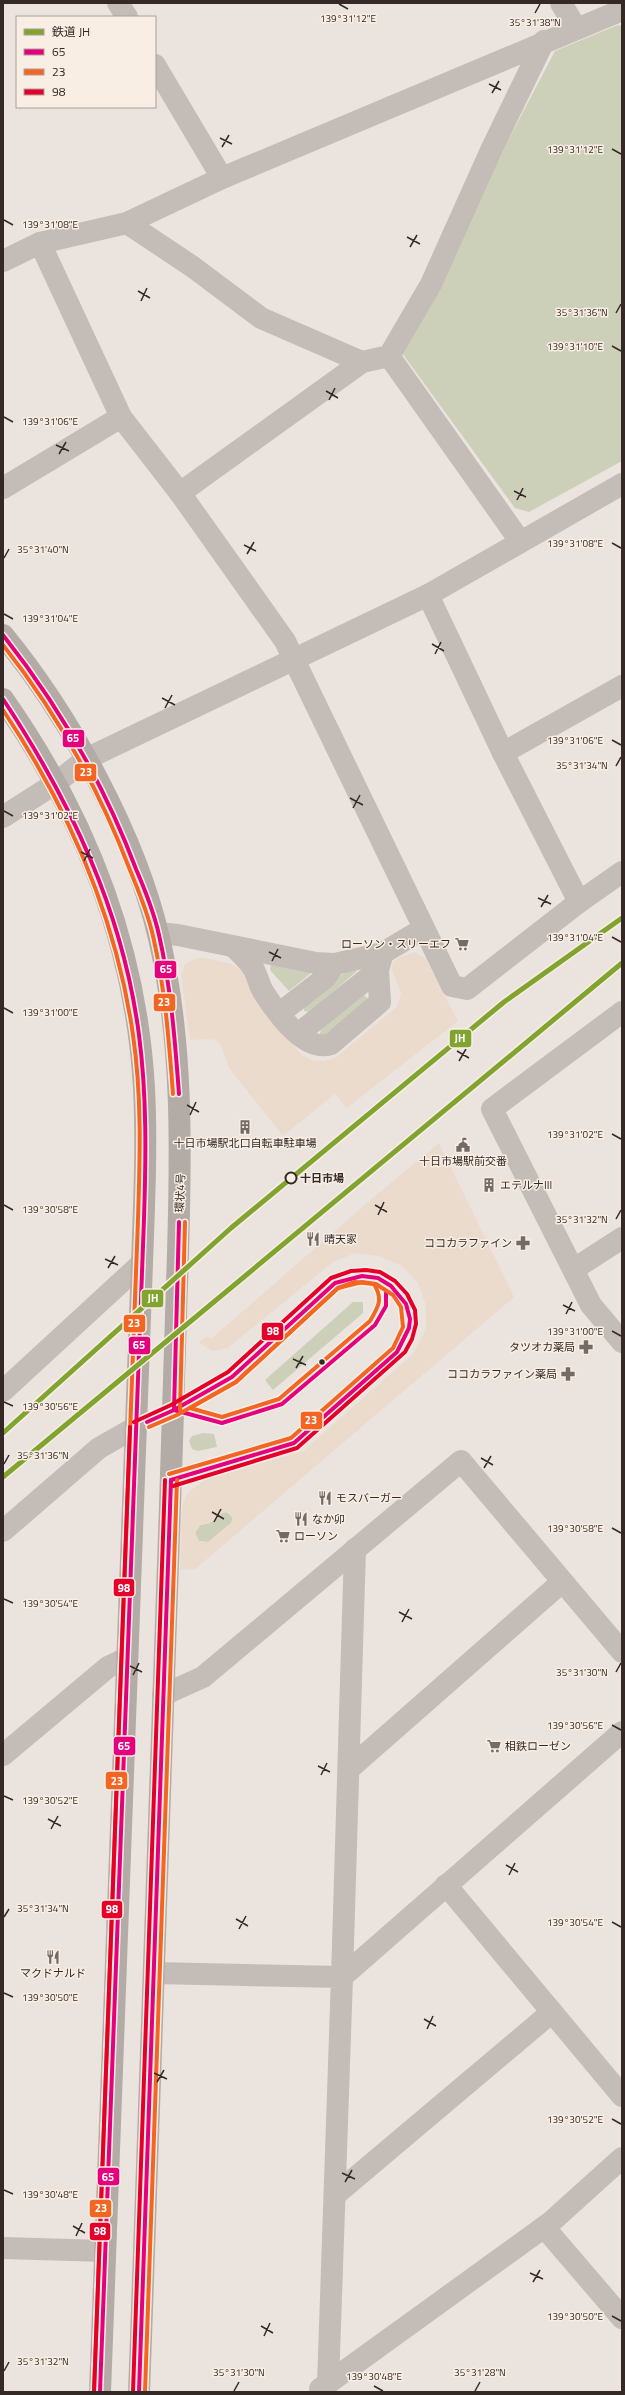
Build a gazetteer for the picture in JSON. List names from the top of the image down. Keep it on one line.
{"streets":{"main road":["環状4号"]},"places":{"supermarket":["ローソン・スリーエフ","ローソン","相鉄ローゼン"],"building":["十日市場駅北口自転車駐車場","エテルナIII"],"public building":["十日市場駅前交番"],"other":["十日市場"],"restaurant":["晴天家","モスバーガー","なか卯","マクドナルド"],"pharmacy":["ココカラファイン","タツオカ薬局","ココカラファイン薬局"]},"lines":["transit line 65","transit line 23","rail line JH","transit line 98"],"legend":["鉄道 JH","65","23","98"],"coordinates":["139°31'12\"E","35°31'38\"N","139°31'08\"E","35°31'36\"N","139°31'10\"E","139°31'06\"E","35°31'40\"N","139°31'04\"E","35°31'34\"N","139°31'02\"E","139°31'00\"E","139°30'58\"E","35°31'32\"N","139°30'56\"E","139°30'54\"E","35°31'30\"N","139°30'52\"E","139°30'50\"E","139°30'48\"E","35°31'28\"N"]}
